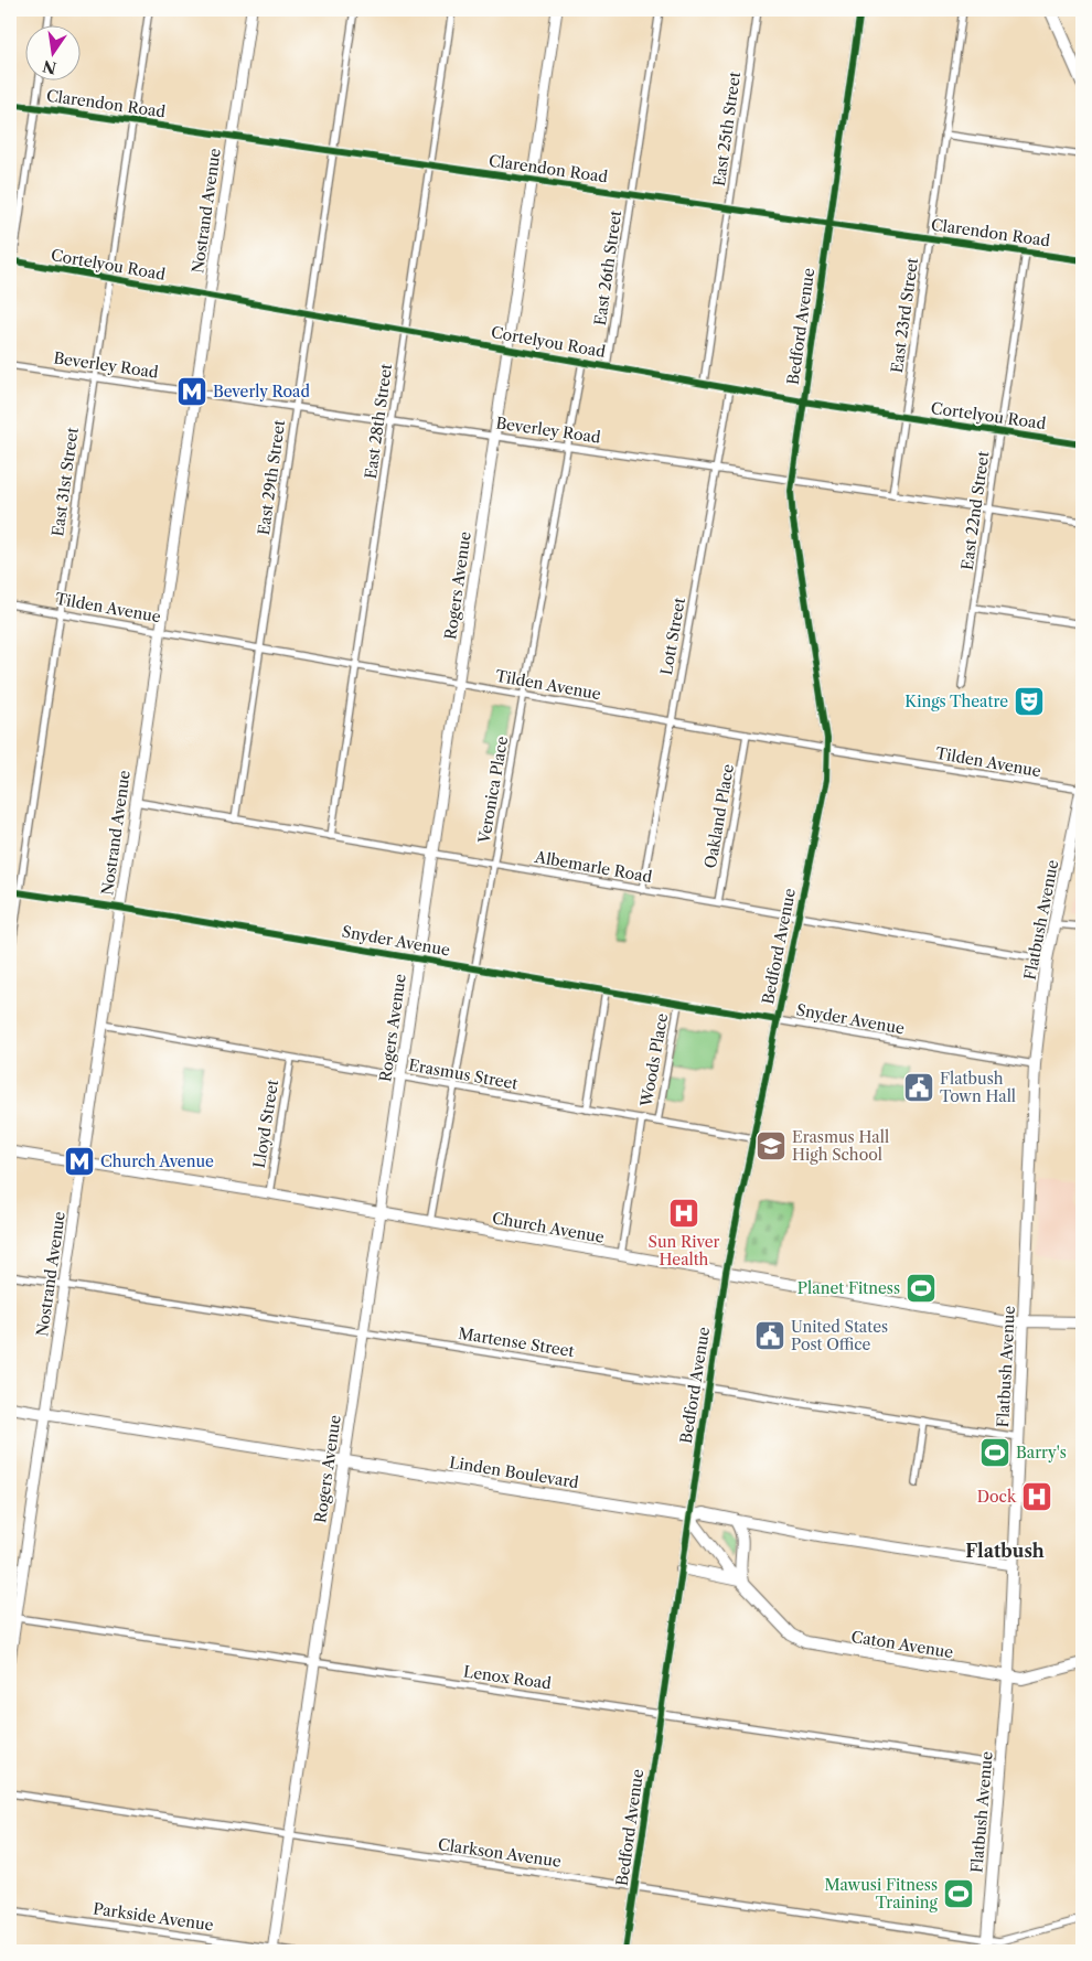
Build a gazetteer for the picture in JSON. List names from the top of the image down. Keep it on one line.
{"streets":{"main road":["Nostrand Avenue","Rogers Avenue","Flatbush Avenue","Church Avenue","Linden Boulevard","Caton Avenue"],"street":["Clarendon Road","East 25th Street","Cortelyou Road","East 26th Street","East 23rd Street","Bedford Avenue","Beverley Road","East 28th Street","East 29th Street","East 31st Street","East 22nd Street","Tilden Avenue","Lott Street","Veronica Place","Oakland Place","Albemarle Road","Snyder Avenue","Woods Place","Erasmus Street","Lloyd Street","Martense Street","Lenox Road","Clarkson Avenue","Parkside Avenue"]},"crossings":[["Clarendon Road","East 25th Street"],["Clarendon Road","Nostrand Avenue"],["Clarendon Road","East 26th Street"],["Clarendon Road","East 23rd Street"],["Clarendon Road","Bedford Avenue"],["Clarendon Road","East 28th Street"],["Clarendon Road","East 29th Street"],["Clarendon Road","East 31st Street"],["Clarendon Road","East 22nd Street"],["Clarendon Road","Rogers Avenue"],["East 25th Street","Cortelyou Road"],["Nostrand Avenue","Cortelyou Road"],["Nostrand Avenue","Beverley Road"],["Nostrand Avenue","Tilden Avenue"],["Nostrand Avenue","Albemarle Road"],["Nostrand Avenue","Snyder Avenue"],["Nostrand Avenue","Erasmus Street"],["Nostrand Avenue","Church Avenue"],["Nostrand Avenue","Martense Street"],["Nostrand Avenue","Linden Boulevard"],["Nostrand Avenue","Lenox Road"],["Cortelyou Road","East 26th Street"],["Cortelyou Road","East 23rd Street"],["Cortelyou Road","Bedford Avenue"],["Cortelyou Road","East 28th Street"],["Cortelyou Road","East 29th Street"],["Cortelyou Road","East 31st Street"],["Cortelyou Road","East 22nd Street"],["Cortelyou Road","Rogers Avenue"],["Cortelyou Road","Lott Street"],["Cortelyou Road","Veronica Place"],["East 23rd Street","Beverley Road"],["Bedford Avenue","Beverley Road"],["Bedford Avenue","Tilden Avenue"],["Bedford Avenue","Albemarle Road"],["Bedford Avenue","Snyder Avenue"],["Bedford Avenue","Erasmus Street"],["Bedford Avenue","Church Avenue"],["Bedford Avenue","Martense Street"],["Bedford Avenue","Linden Boulevard"],["Bedford Avenue","Caton Avenue"],["Bedford Avenue","Lenox Road"],["Bedford Avenue","Clarkson Avenue"],["Beverley Road","East 28th Street"],["Beverley Road","East 29th Street"],["Beverley Road","East 31st Street"],["Beverley Road","East 22nd Street"],["Beverley Road","Rogers Avenue"],["Beverley Road","Lott Street"],["Beverley Road","Veronica Place"],["East 28th Street","Tilden Avenue"],["East 28th Street","Albemarle Road"],["East 29th Street","Tilden Avenue"],["East 29th Street","Albemarle Road"],["East 31st Street","Tilden Avenue"],["East 31st Street","Snyder Avenue"],["Rogers Avenue","Tilden Avenue"],["Rogers Avenue","Albemarle Road"],["Rogers Avenue","Snyder Avenue"],["Rogers Avenue","Erasmus Street"],["Rogers Avenue","Church Avenue"],["Rogers Avenue","Martense Street"],["Rogers Avenue","Linden Boulevard"],["Rogers Avenue","Lenox Road"],["Rogers Avenue","Clarkson Avenue"],["Rogers Avenue","Parkside Avenue"],["Tilden Avenue","Lott Street"],["Tilden Avenue","Veronica Place"],["Tilden Avenue","Oakland Place"],["Tilden Avenue","Flatbush Avenue"],["Lott Street","Albemarle Road"],["Veronica Place","Albemarle Road"],["Veronica Place","Snyder Avenue"],["Veronica Place","Erasmus Street"],["Veronica Place","Church Avenue"],["Oakland Place","Albemarle Road"],["Albemarle Road","Flatbush Avenue"],["Flatbush Avenue","Snyder Avenue"],["Flatbush Avenue","Church Avenue"],["Flatbush Avenue","Martense Street"],["Flatbush Avenue","Linden Boulevard"],["Flatbush Avenue","Caton Avenue"],["Flatbush Avenue","Lenox Road"],["Flatbush Avenue","Clarkson Avenue"],["Snyder Avenue","Woods Place"],["Woods Place","Erasmus Street"],["Woods Place","Church Avenue"],["Erasmus Street","Lloyd Street"],["Lloyd Street","Church Avenue"],["Linden Boulevard","Caton Avenue"]],"districts":["Flatbush"],"places":{"metro station":["Beverly Road","Church Avenue"],"theatre":["Kings Theatre"],"public building":["Flatbush Town Hall","United States Post Office"],"school or university":["Erasmus Hall High School"],"hospital":["Sun River Health","Dock"],"sports":["Planet Fitness","Barry's","Mawusi Fitness Training"]},"north":"bottom"}
